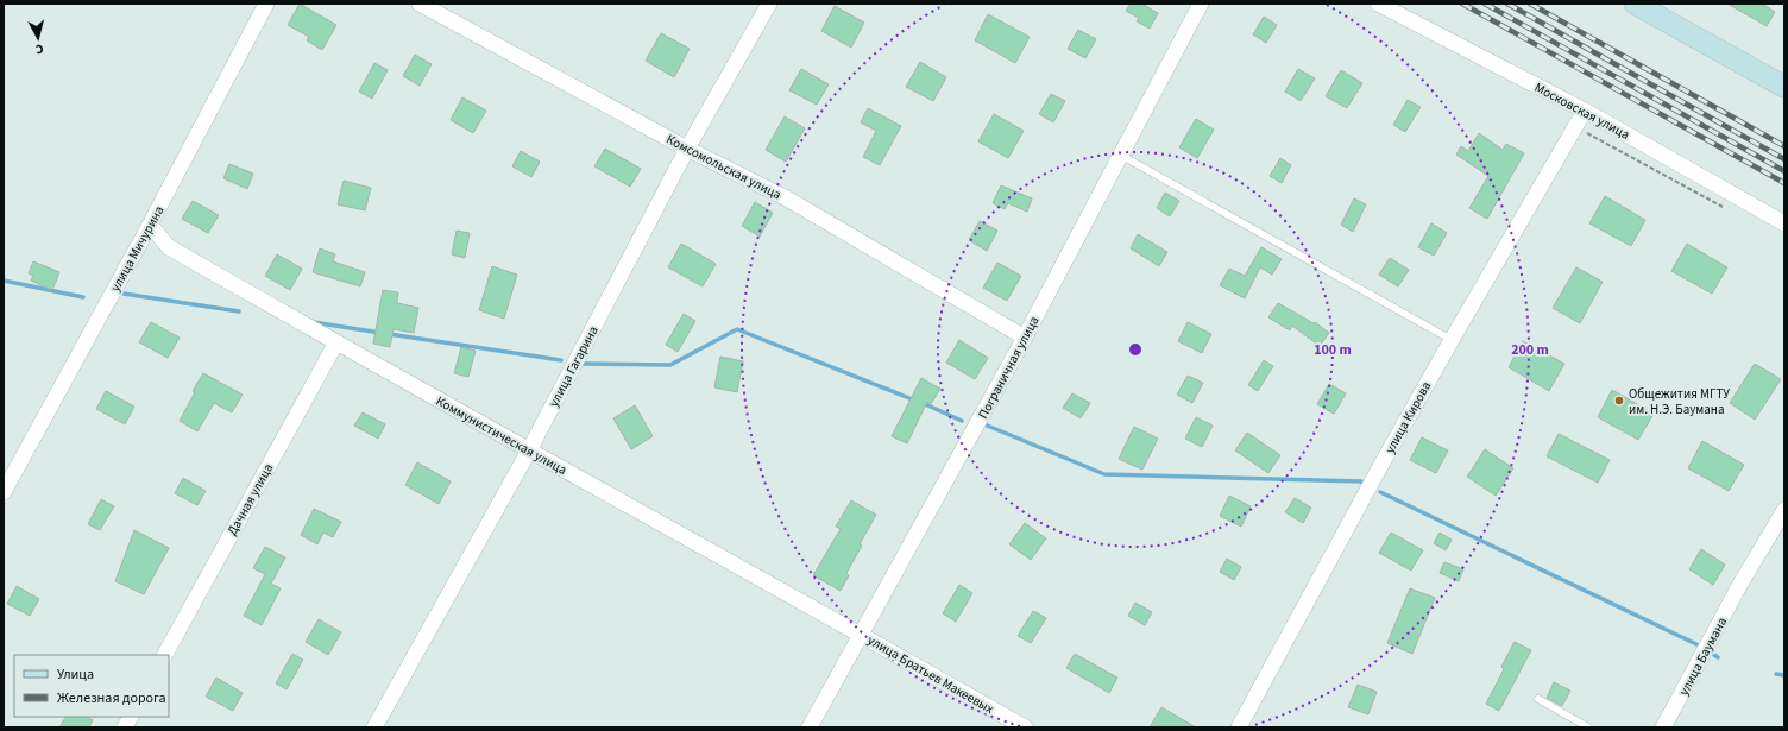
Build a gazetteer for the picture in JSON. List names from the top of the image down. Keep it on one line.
{"streets":{"street":["Московская улица","Комсомольская улица","улица Мичурина","улица Гагарина","Пограничная улица","улица Кирова","Коммунистическая улица","Дачная улица","улица Баумана","улица Братьев Макеевых"]},"crossings":[["Московская улица","улица Кирова"],["Комсомольская улица","улица Гагарина"],["Комсомольская улица","Пограничная улица"],["улица Мичурина","Коммунистическая улица"],["улица Гагарина","Коммунистическая улица"],["Пограничная улица","Коммунистическая улица"],["Пограничная улица","улица Братьев Макеевых"],["Коммунистическая улица","Дачная улица"],["Коммунистическая улица","улица Братьев Макеевых"]],"places":["Общежития МГТУ им. Н.Э. Баумана"],"legend":["Улица","Железная дорога"],"north":"bottom","rings":["100 m","200 m"]}
